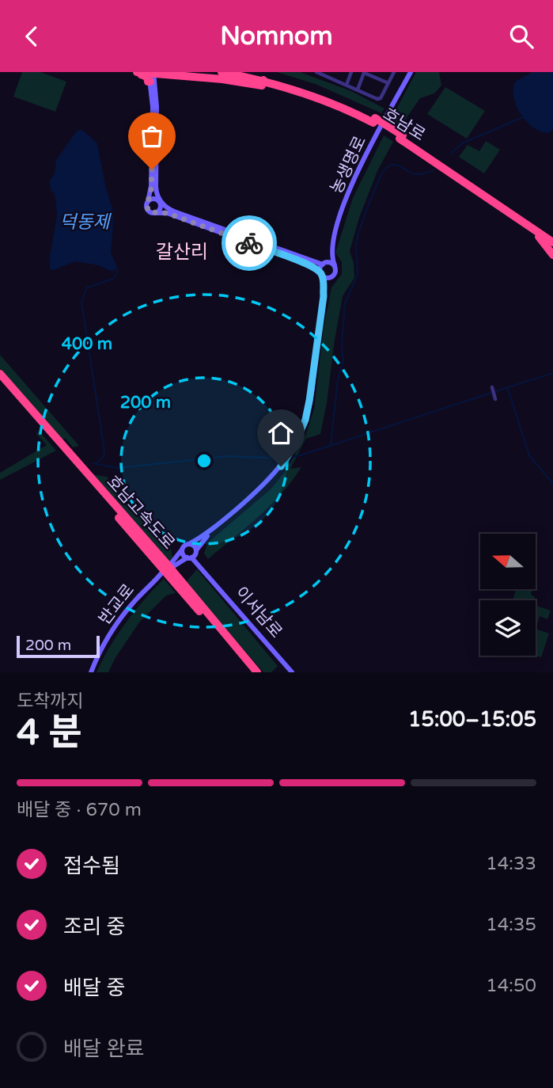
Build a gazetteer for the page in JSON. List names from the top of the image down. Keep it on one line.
{"streets":{"highway":["호남로","호남고속도로"],"main road":["농생명로","반교로","이서남로"]},"crossings":[["농생명로","이서남로"]],"districts":["갈산리"],"water":["덕동제"],"scale_bar":"200 m","north":"left","page":{"header":"Nomnom","scale":"200 m","heading":["4 분","도착까지","15:00–15:05"],"bar":"배달 중 · 670 m","list":[["접수됨","14:33"],["조리 중","14:35"],["배달 중","14:50"],"배달 완료"]},"rings":["400 m","200 m"]}
